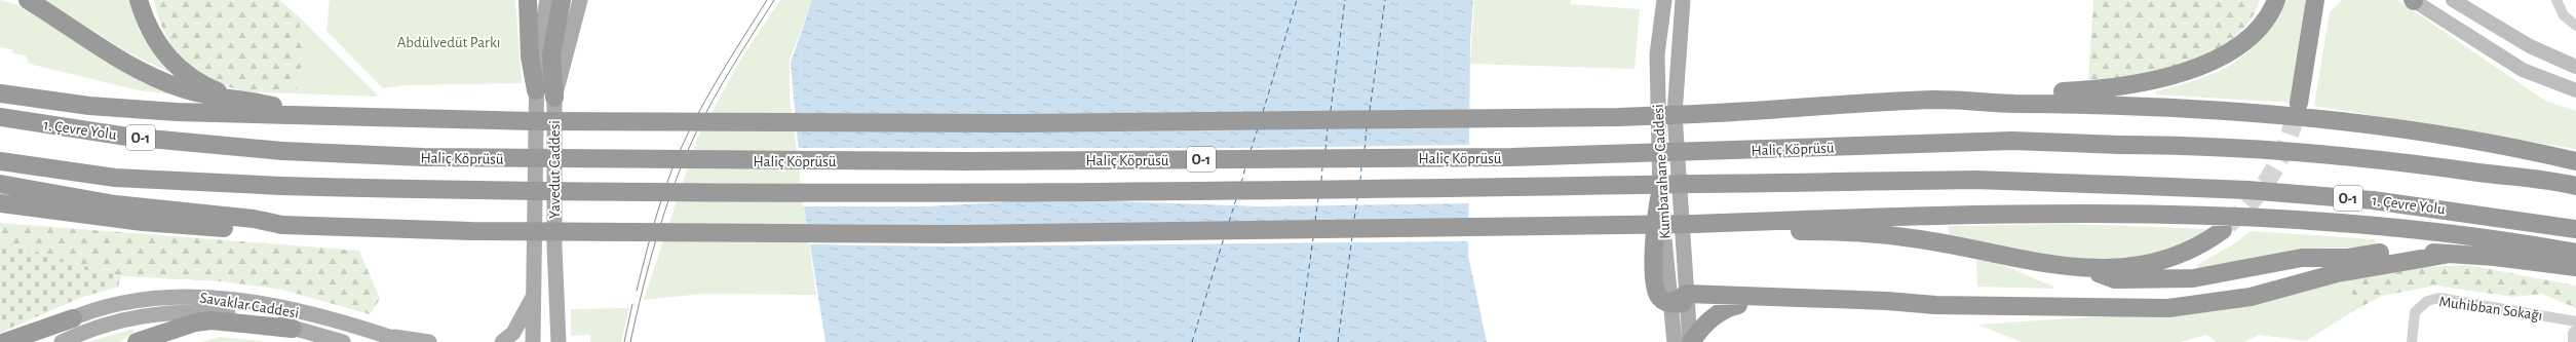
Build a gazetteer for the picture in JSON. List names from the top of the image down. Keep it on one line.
{"streets":{"highway":["1. Çevre Yolu","O-1","Haliç Köprüsü"],"main road":["Yavedut Caddesi","Kumbarahane Caddesi","Savaklar Caddesi"],"street":["Muhibban Sokağı"]},"crossings":[["1. Çevre Yolu","Haliç Köprüsü"]],"parks":["Abdülvedüt Parkı"]}
